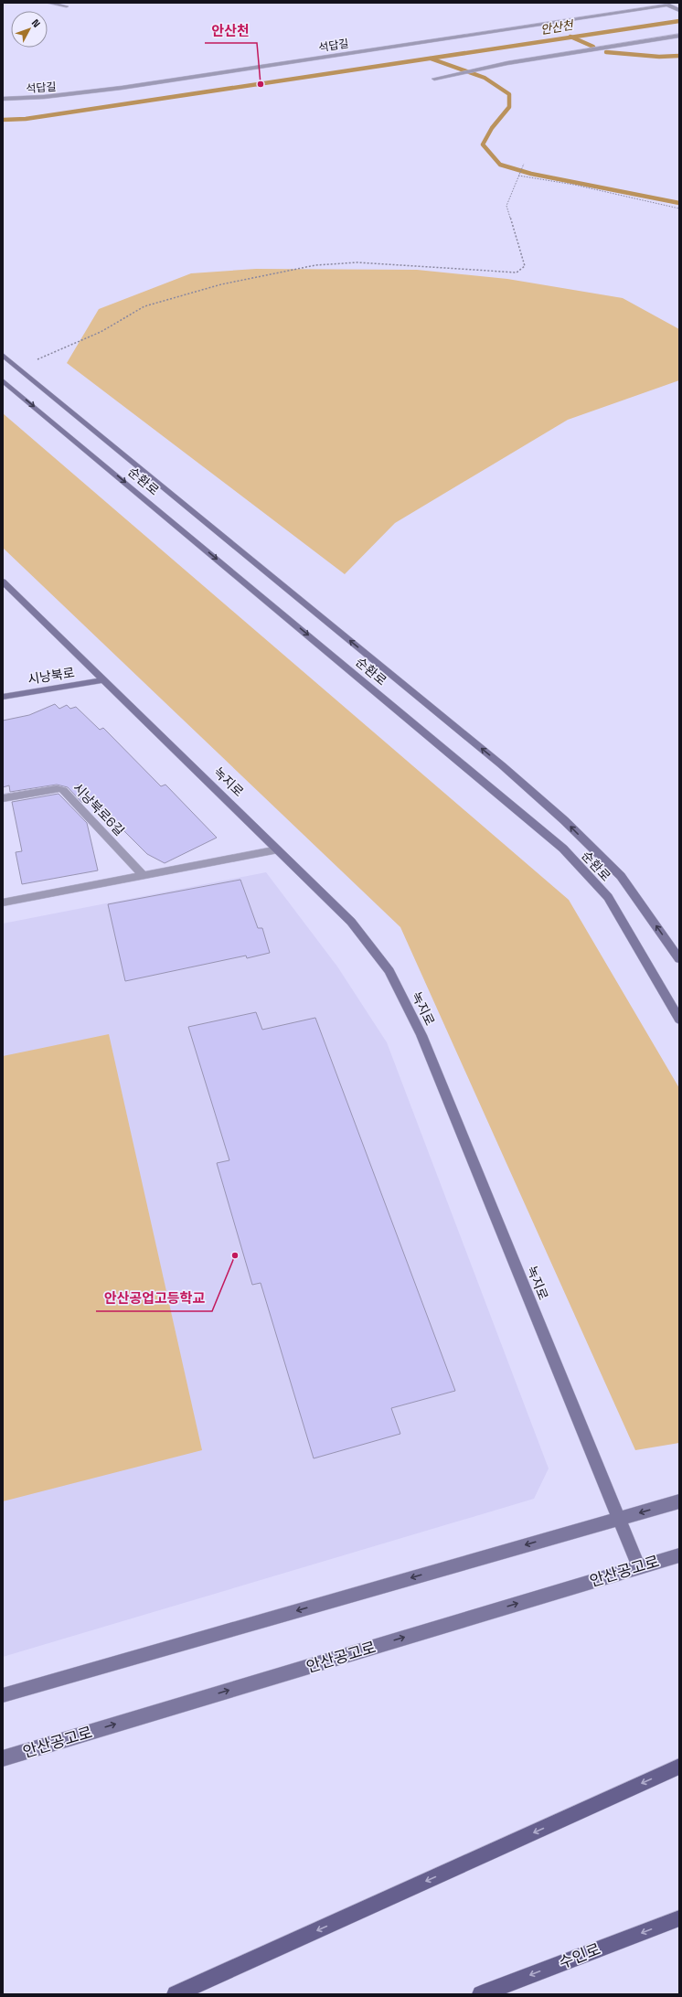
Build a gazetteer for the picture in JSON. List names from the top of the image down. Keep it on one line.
{"streets":{"main road":["수인로"],"street":["석답길","순환로","시낭북로","녹지로","시낭북로6길","안산공고로"]},"crossings":[["시낭북로","녹지로"],["녹지로","안산공고로"]],"one_way":["수인로"],"water":["안산천"],"places":["안산천","안산공업고등학교"],"north":"top right"}
